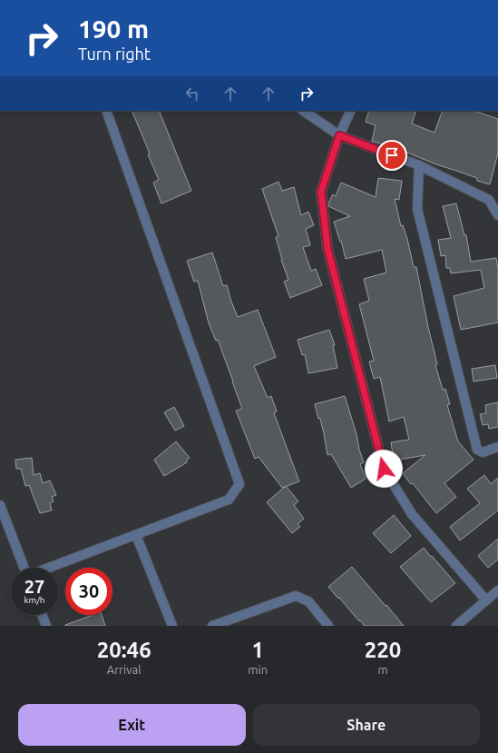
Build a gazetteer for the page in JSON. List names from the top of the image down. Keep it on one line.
{"page":{"turn":["190 m","Turn right"],"speed":"27 km/h","limit":"30","eta":["20:46","Arrival","1","min","220","m"],"buttons":["Exit","Share"]}}
